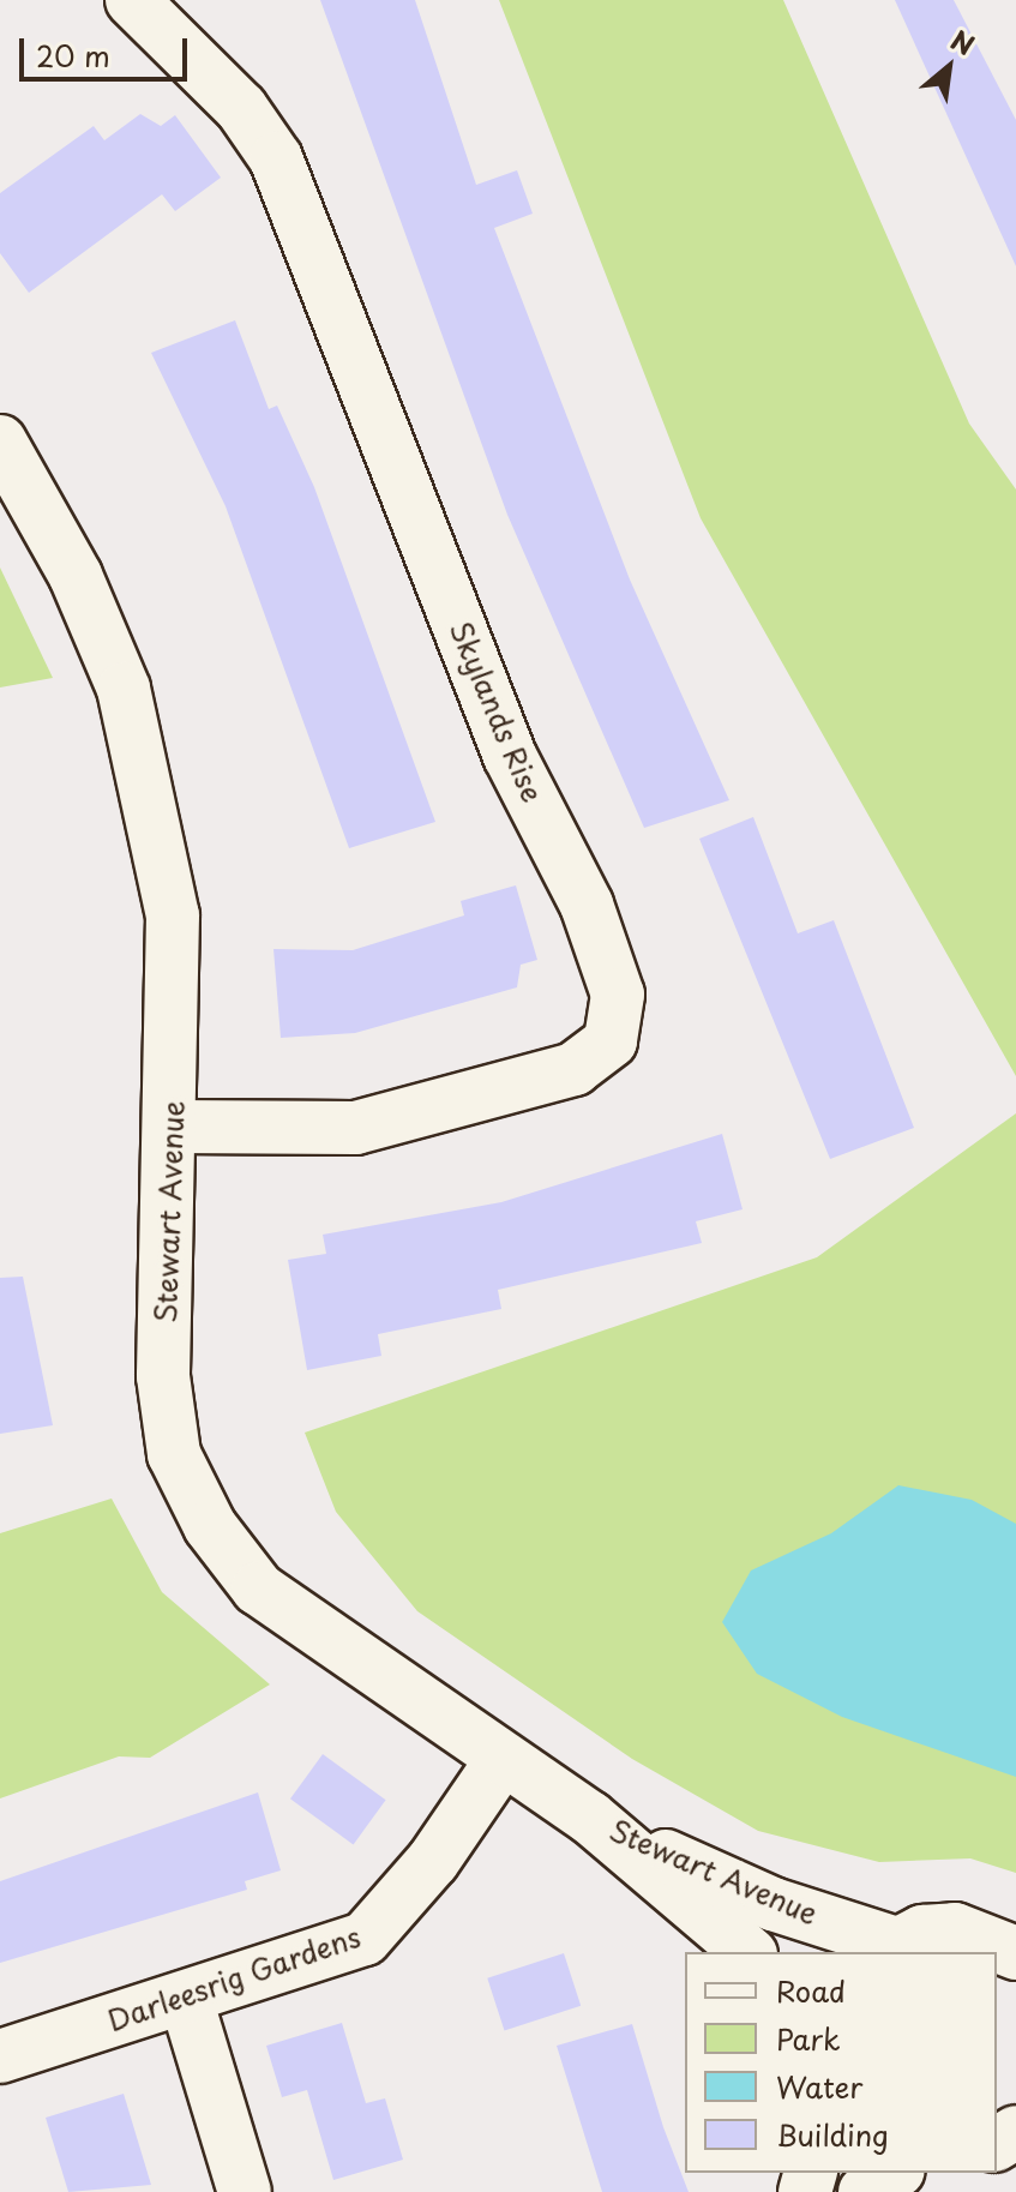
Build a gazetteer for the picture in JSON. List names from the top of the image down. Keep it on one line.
{"streets":{"street":["Skylands Rise","Stewart Avenue","Darleesrig Gardens"]},"crossings":[["Skylands Rise","Stewart Avenue"],["Stewart Avenue","Darleesrig Gardens"]],"legend":["Road","Park","Water","Building"],"scale_bar":"20 m","north":"top right"}
